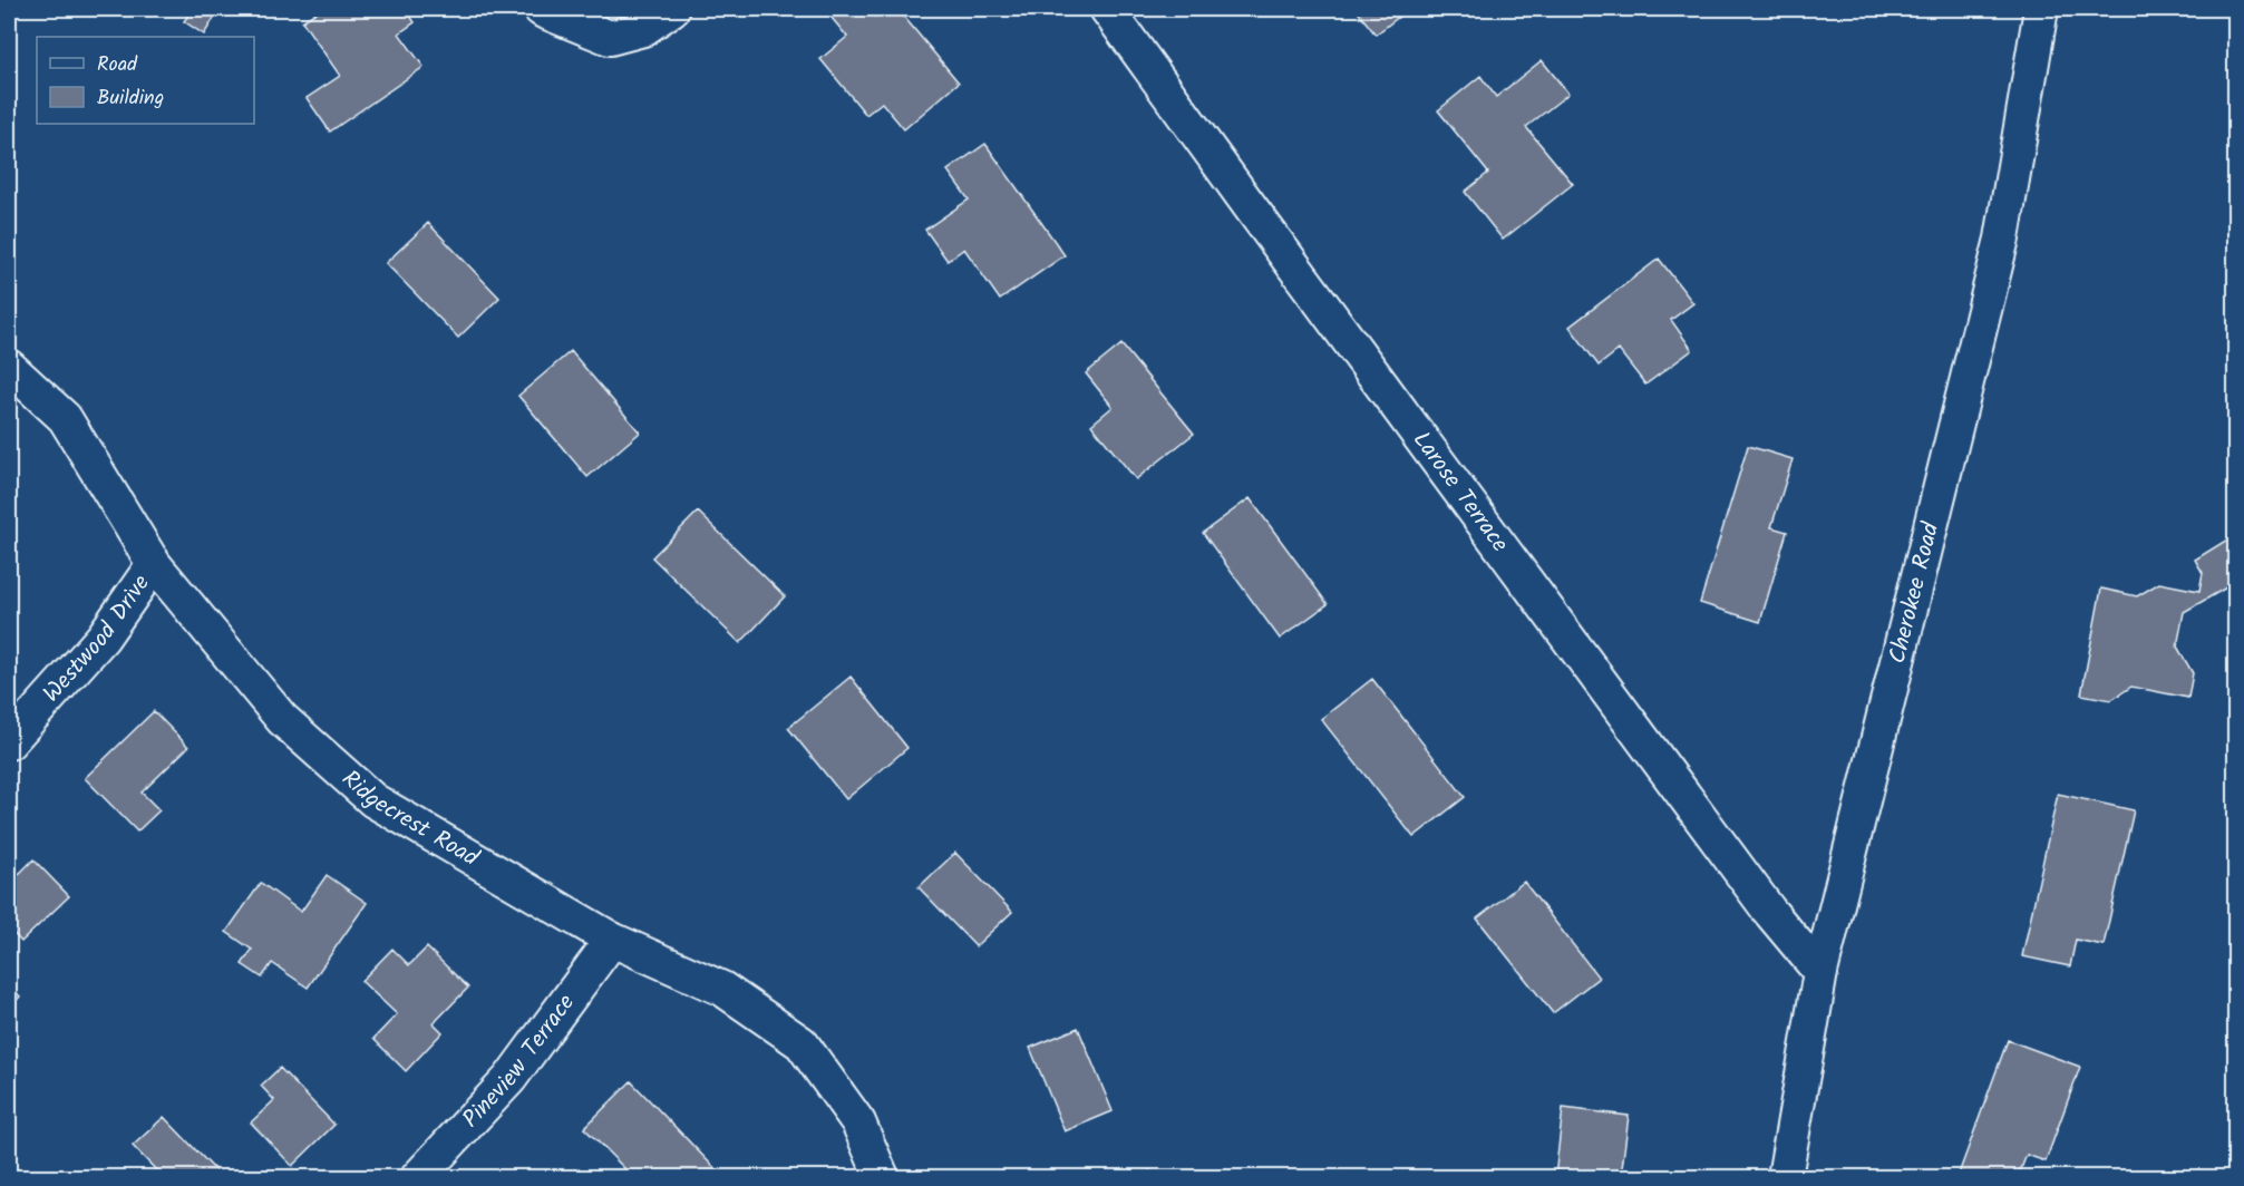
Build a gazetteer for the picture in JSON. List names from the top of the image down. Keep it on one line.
{"streets":{"street":["Larose Terrace","Cherokee Road","Westwood Drive","Ridgecrest Road","Pineview Terrace"]},"crossings":[["Larose Terrace","Cherokee Road"],["Westwood Drive","Ridgecrest Road"],["Ridgecrest Road","Pineview Terrace"]],"legend":["Road","Building"]}
